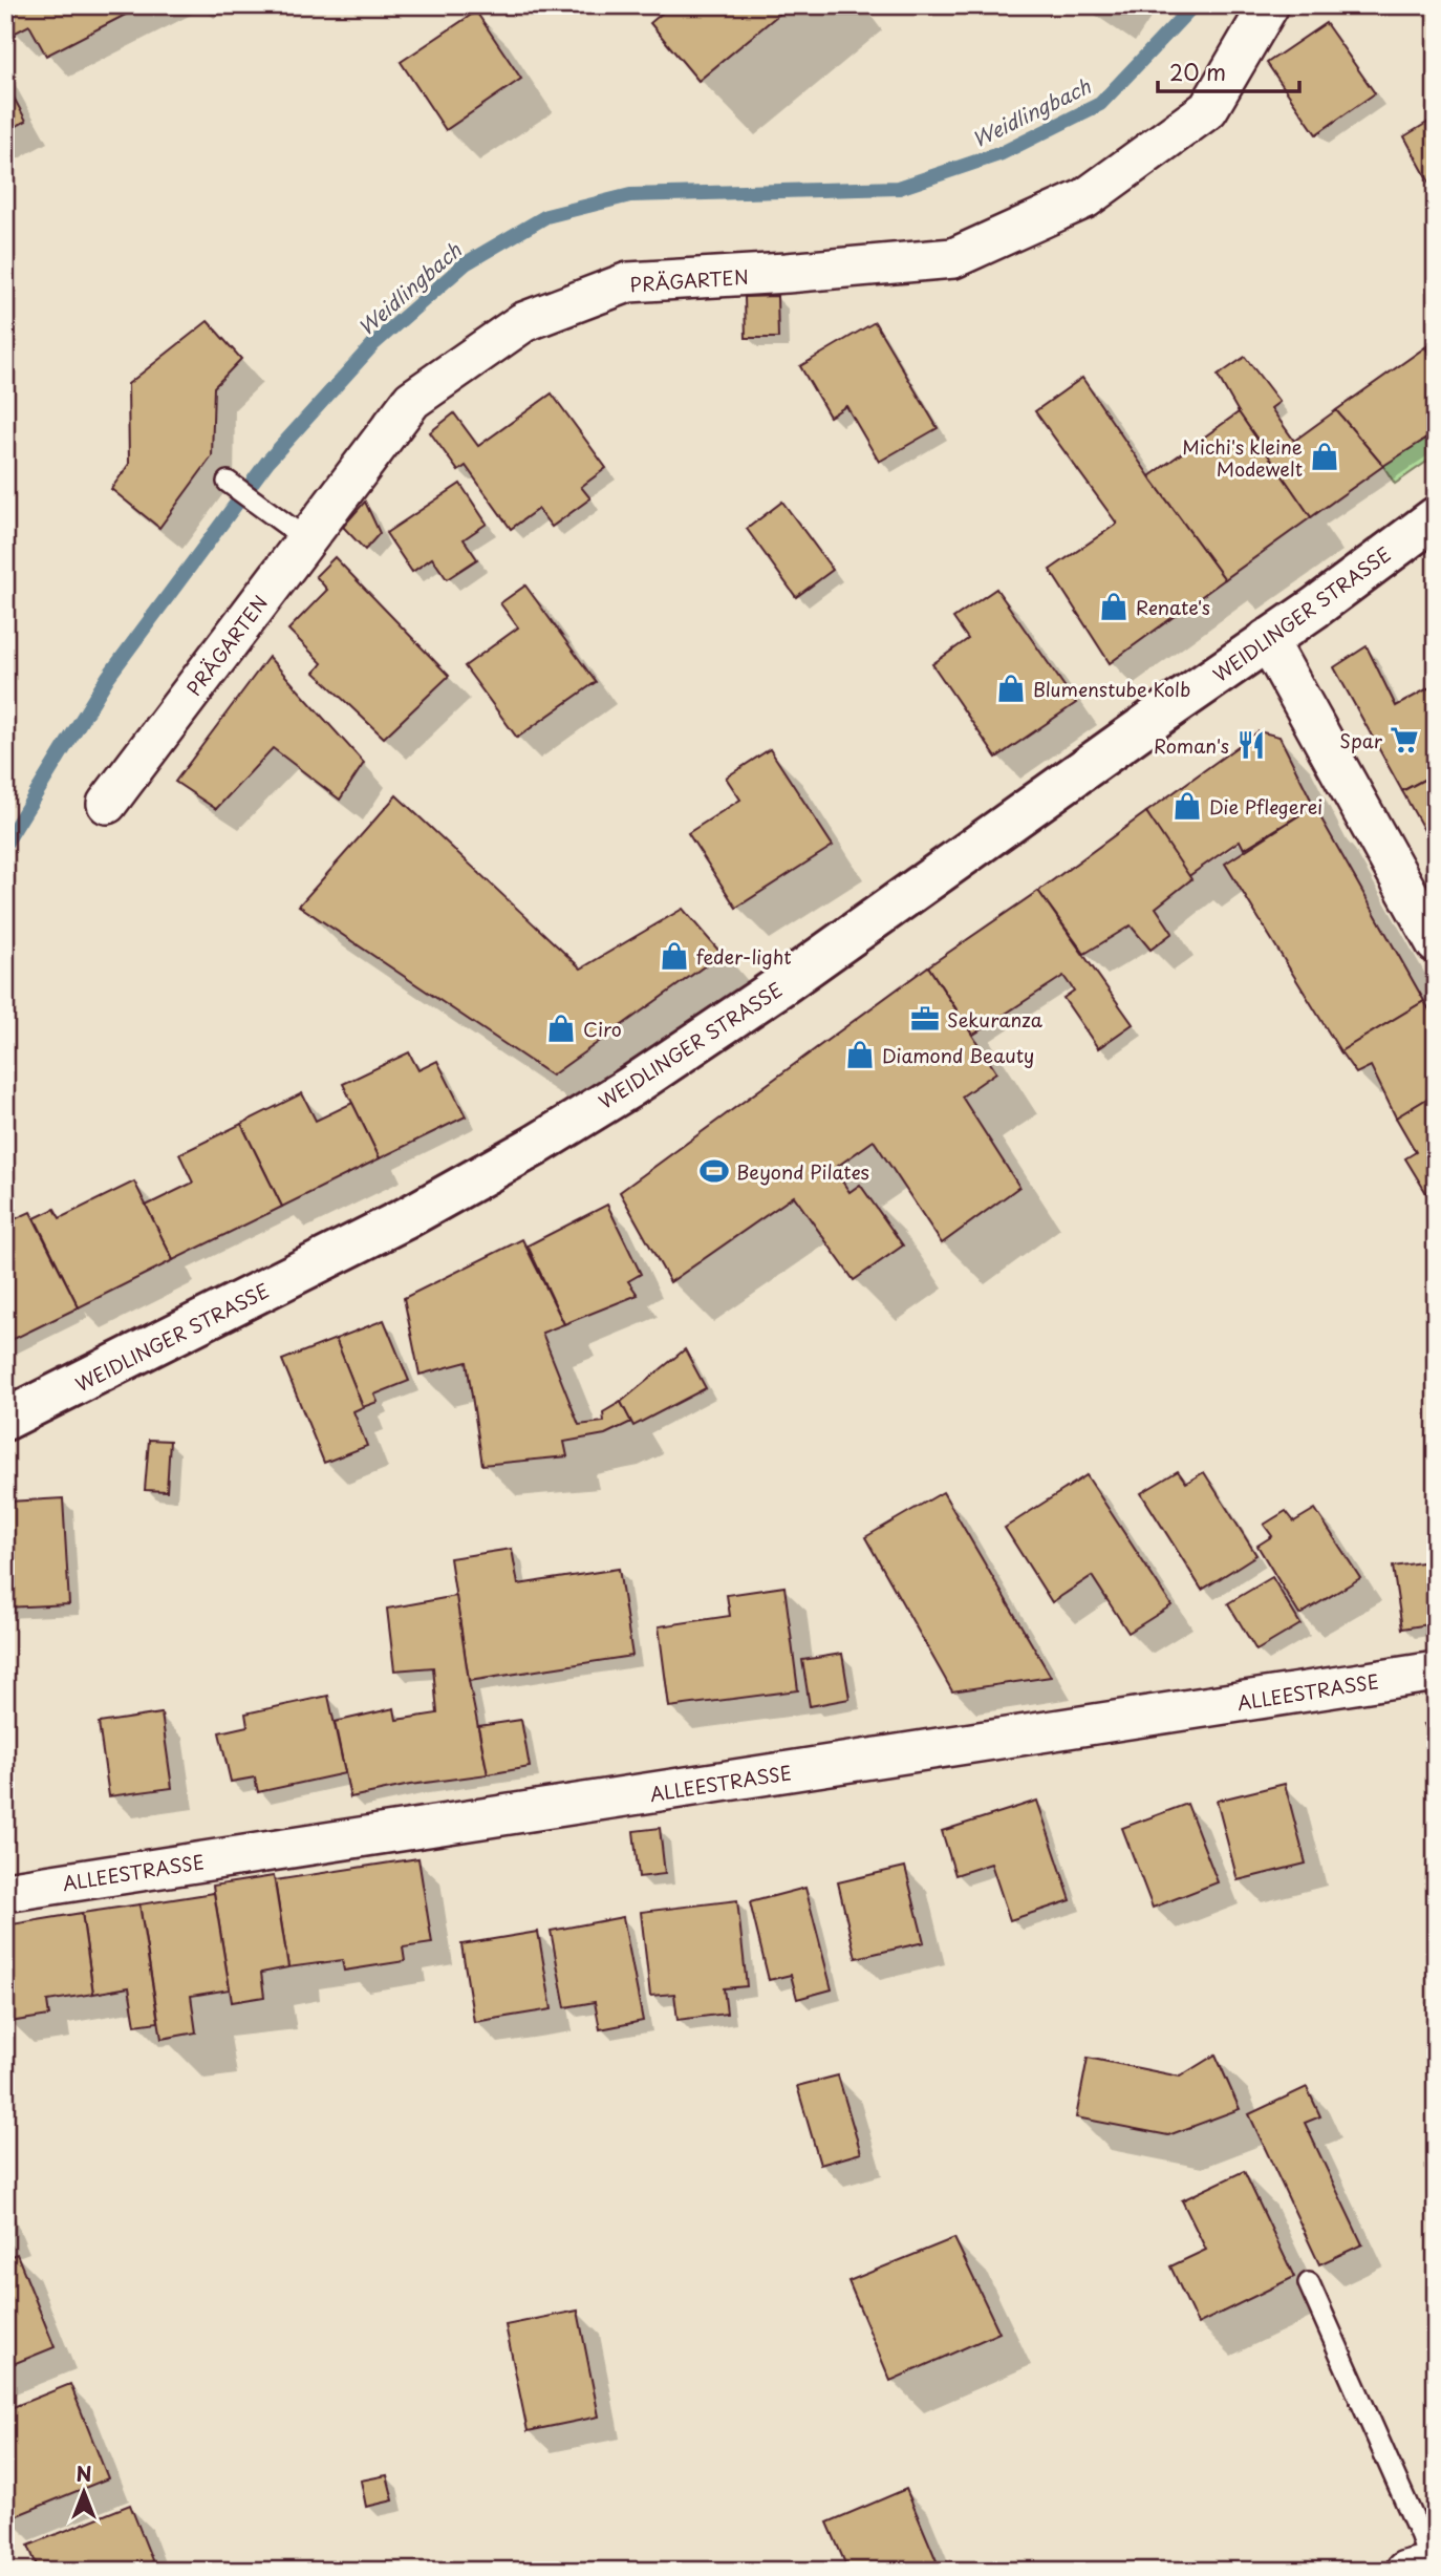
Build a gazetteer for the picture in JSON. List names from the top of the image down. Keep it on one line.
{"streets":{"main road":["WEIDLINGER STRASSE"],"street":["PRÄGARTEN","ALLEESTRASSE"]},"water":["Weidlingbach"],"places":{"shop":["Michi's kleine Modewelt","Renate's","Blumenstube Kolb","Die Pflegerei","feder-light","Ciro","Diamond Beauty"],"supermarket":["Spar"],"restaurant":["Roman's"],"office":["Sekuranza"],"sports":["Beyond Pilates"]},"scale_bar":"20 m","north":"top"}
